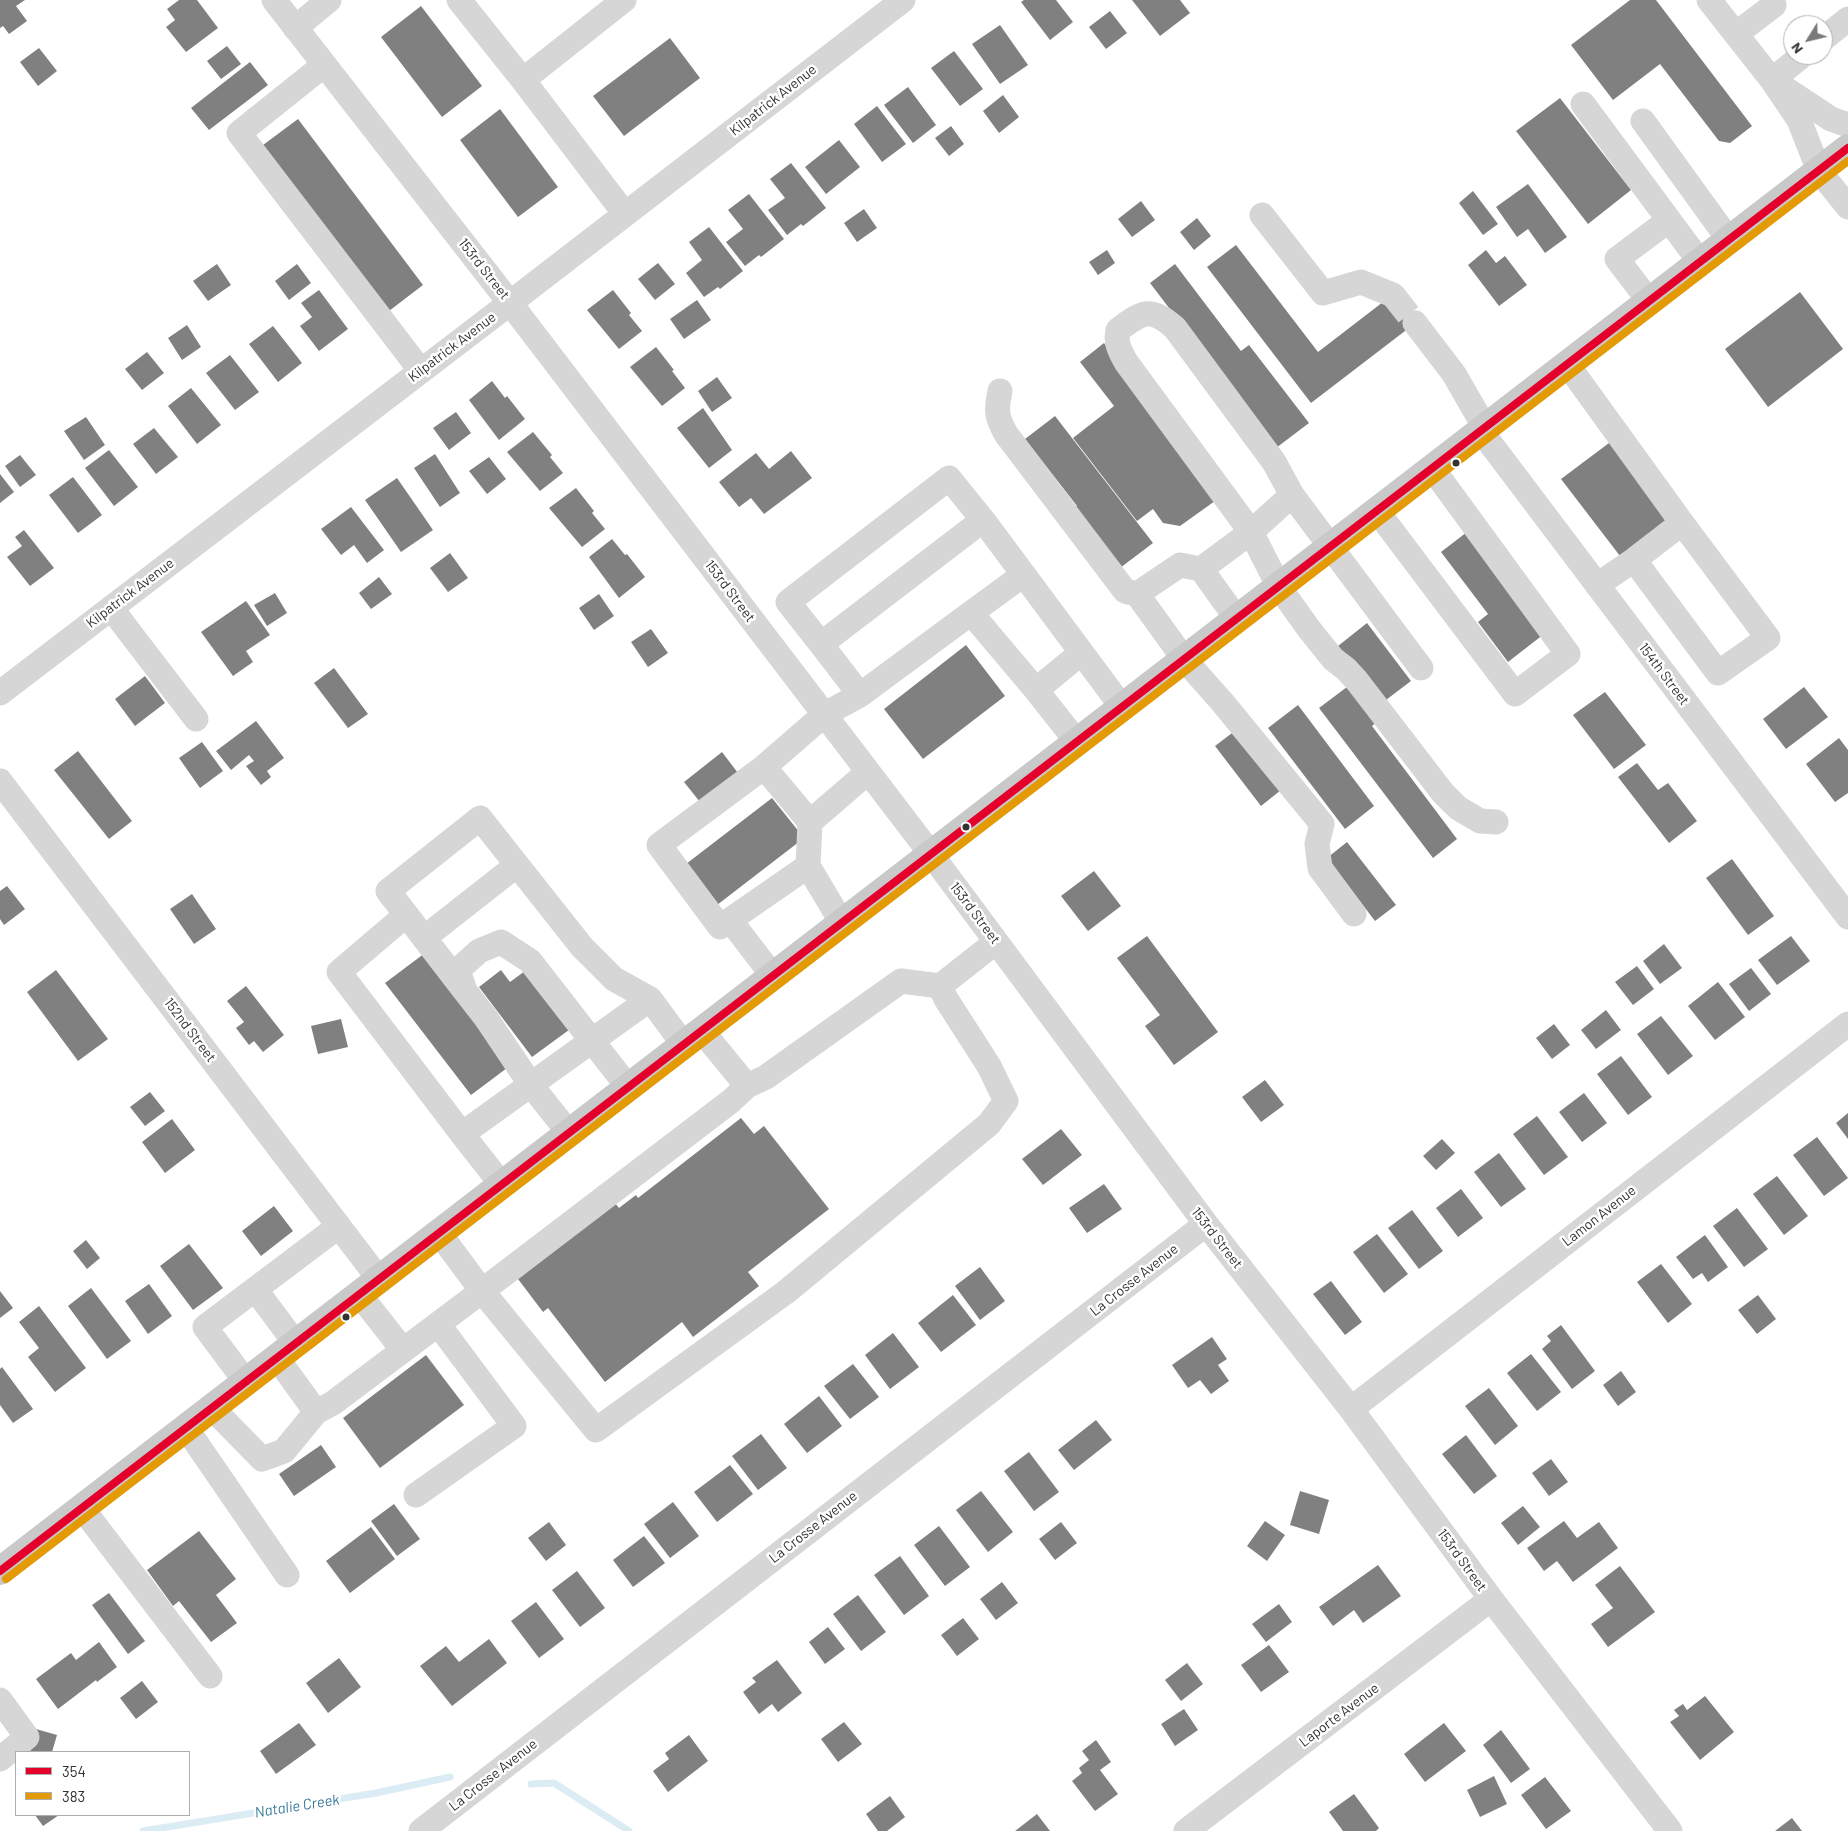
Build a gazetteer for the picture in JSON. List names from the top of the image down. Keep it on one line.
{"streets":{"street":["Kilpatrick Avenue","153rd Street","154th Street","152nd Street","Lamon Avenue","La Crosse Avenue","Laporte Avenue"]},"crossings":[["Kilpatrick Avenue","153rd Street"],["153rd Street","Lamon Avenue"],["153rd Street","La Crosse Avenue"],["153rd Street","Laporte Avenue"]],"water":["Natalie Creek"],"lines":["transit line 354","transit line 383"],"legend":["354","383"],"north":"bottom left"}
